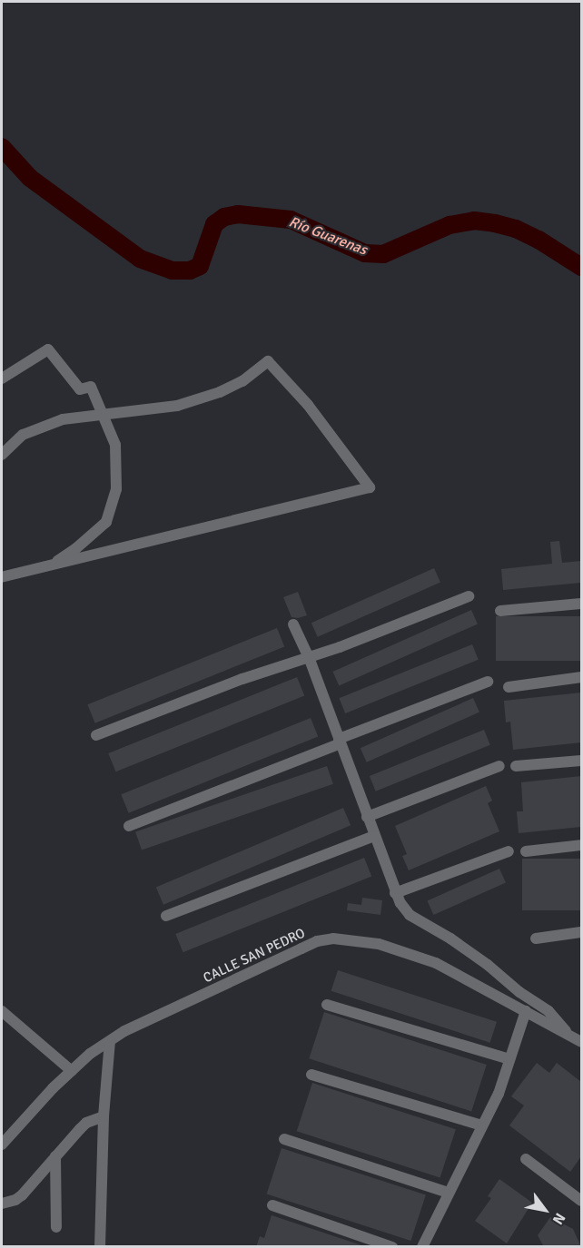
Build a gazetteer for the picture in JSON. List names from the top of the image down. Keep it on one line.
{"streets":{"street":["CALLE SAN PEDRO"]},"water":["Río Guarenas"],"north":"bottom right"}
